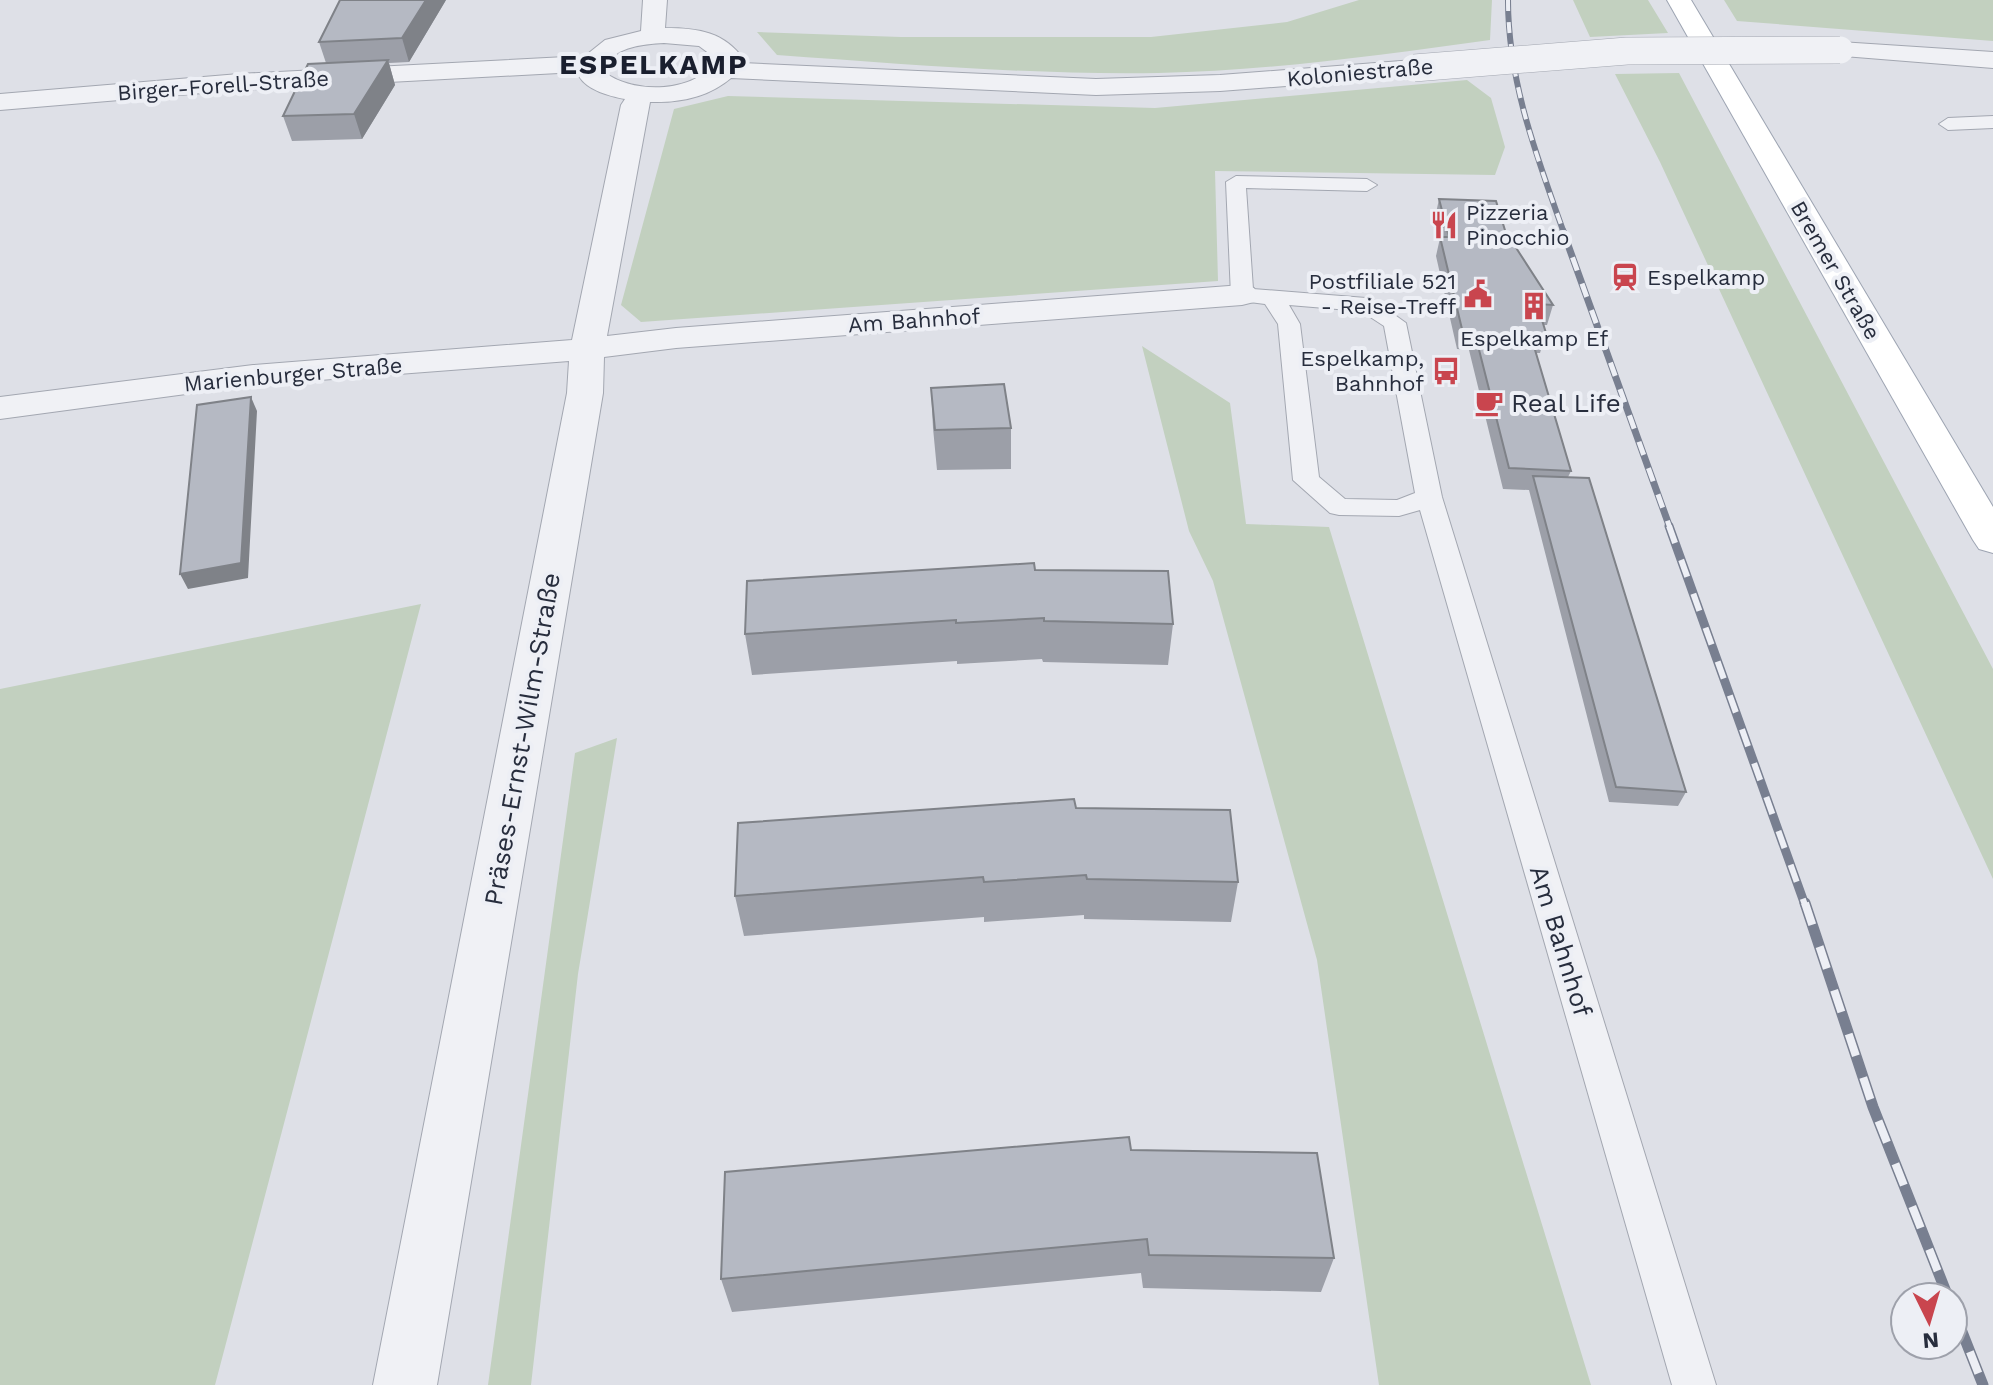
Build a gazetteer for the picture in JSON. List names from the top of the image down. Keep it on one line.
{"streets":{"main road":["Bremer Straße"],"street":["Koloniestraße","Birger-Forell-Straße","Am Bahnhof","Marienburger Straße","Präses-Ernst-Wilm-Straße"]},"crossings":[["Am Bahnhof","Marienburger Straße"],["Am Bahnhof","Präses-Ernst-Wilm-Straße"],["Marienburger Straße","Präses-Ernst-Wilm-Straße"]],"districts":["ESPELKAMP"],"places":{"restaurant":["Pizzeria Pinocchio"],"station":["Espelkamp"],"public building":["Postfiliale 521 - Reise-Treff"],"building":["Espelkamp Ef"],"bus stop":["Espelkamp, Bahnhof"],"cafe":["Real Life"]},"north":"bottom"}
